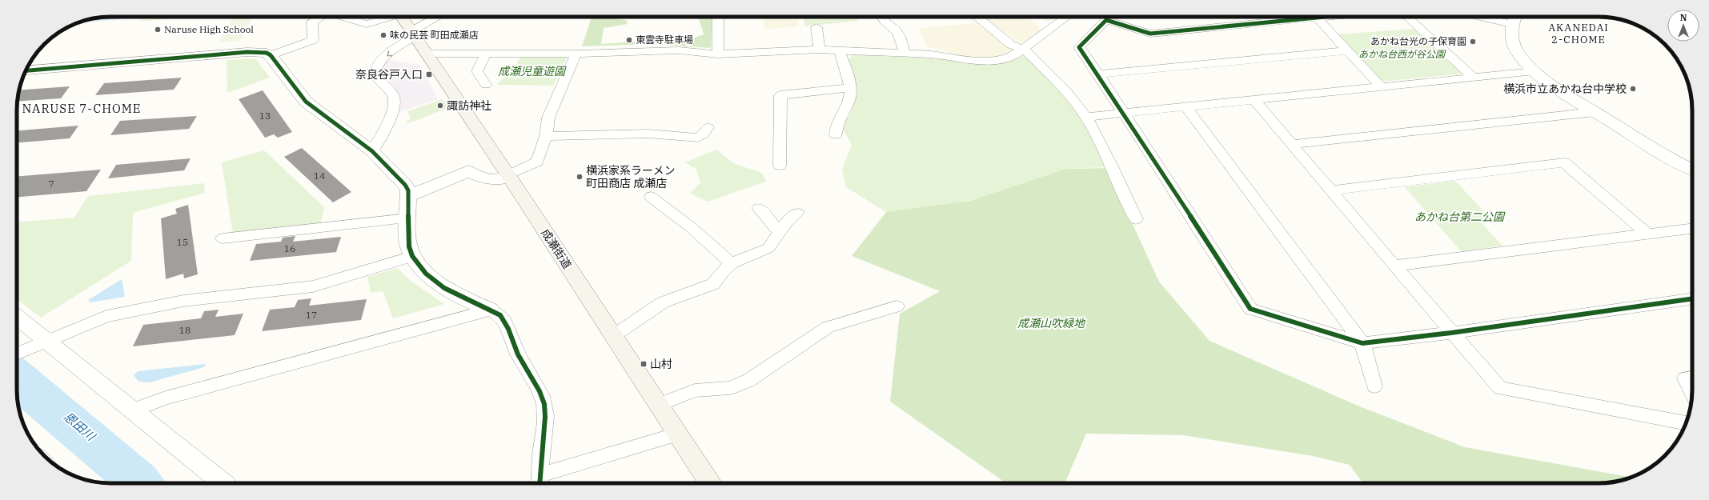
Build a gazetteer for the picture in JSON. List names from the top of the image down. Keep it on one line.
{"streets":{"main road":["成瀬街道"]},"districts":["AKANEDAI 2-CHOME","NARUSE 7-CHOME"],"water":["恩田川"],"parks":["あかね台西が谷公園","成瀬児童遊園","あかね台第二公園","成瀬山吹緑地"],"places":{"other":["Naruse High School","味の民芸 町田成瀬店","東雲寺駐車場","あかね台光の子保育園","横浜市立あかね台中学校","諏訪神社","横浜家系ラーメン 町田商店 成瀬店"],"transit":["奈良谷戸入口","山村"]},"house_numbers":["13","14","7","15","16","17","18"],"north":"top"}
